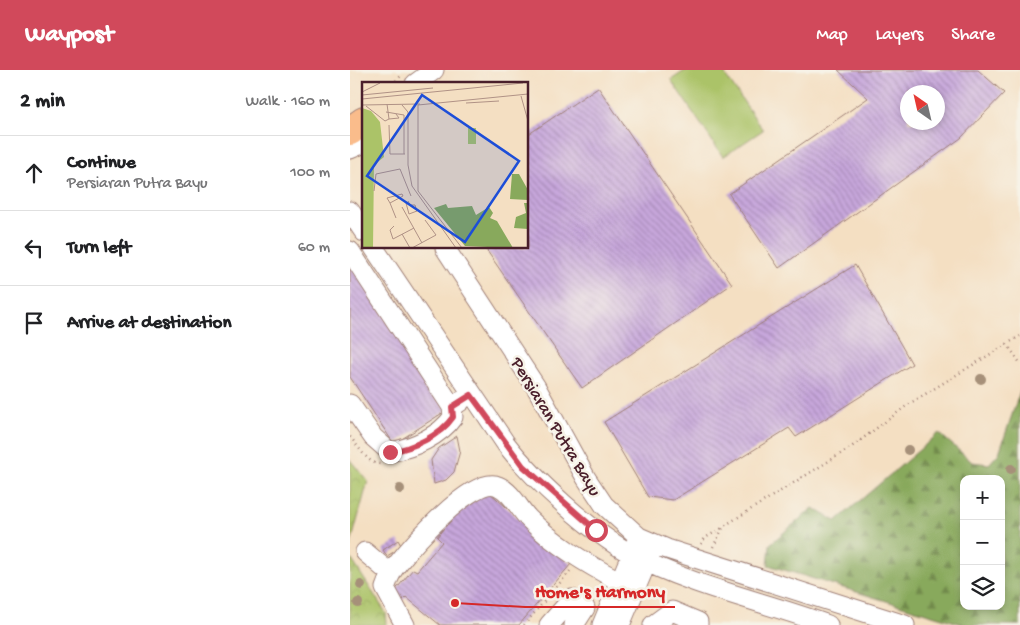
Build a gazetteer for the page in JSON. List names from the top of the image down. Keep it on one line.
{"streets":{"street":["Persiaran Putra Bayu"]},"places":["Home's Harmony"],"north":"top left","page":{"header":"Waypost","nav":["Map","Layers","Share"],"heading":["2 min","Walk · 160 m"],"list":[["Continue","Persiaran Putra Bayu","100 m"],["Turn left","60 m"],"Arrive at destination"],"map_buttons":["+","−"]}}
